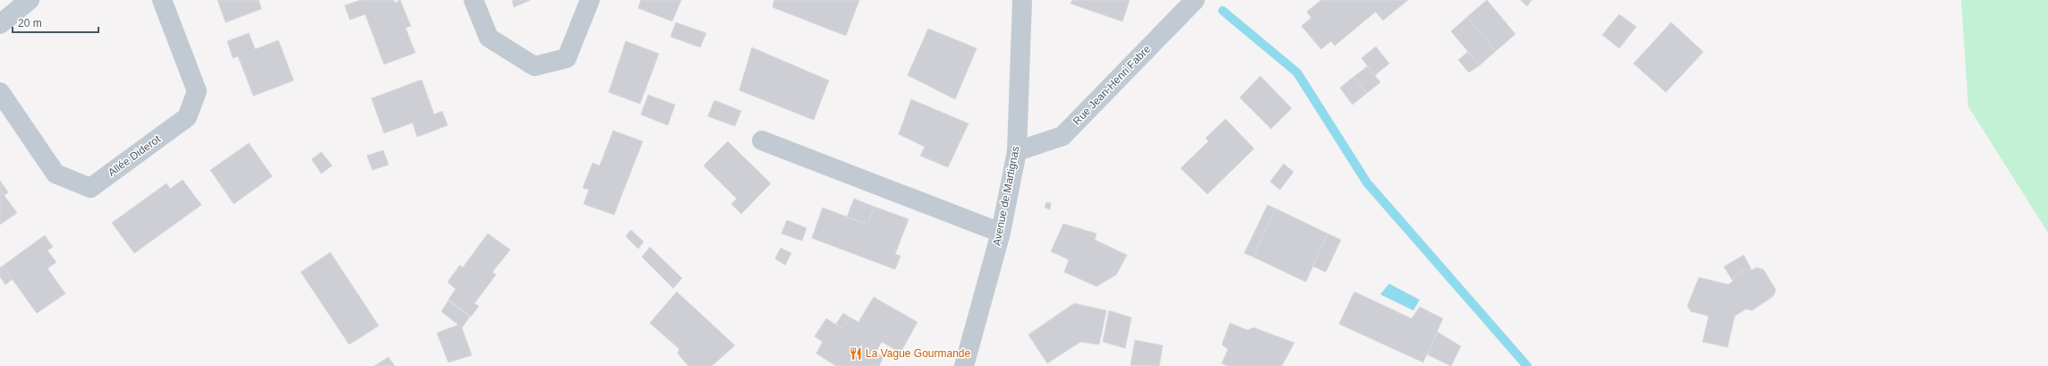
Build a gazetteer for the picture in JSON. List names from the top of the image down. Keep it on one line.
{"streets":{"street":["Rue Jean-Henri Fabre","Allée Diderot","Avenue de Martignas"]},"crossings":[["Rue Jean-Henri Fabre","Avenue de Martignas"]],"places":{"restaurant":["La Vague Gourmande"]},"scale_bar":"20 m"}
